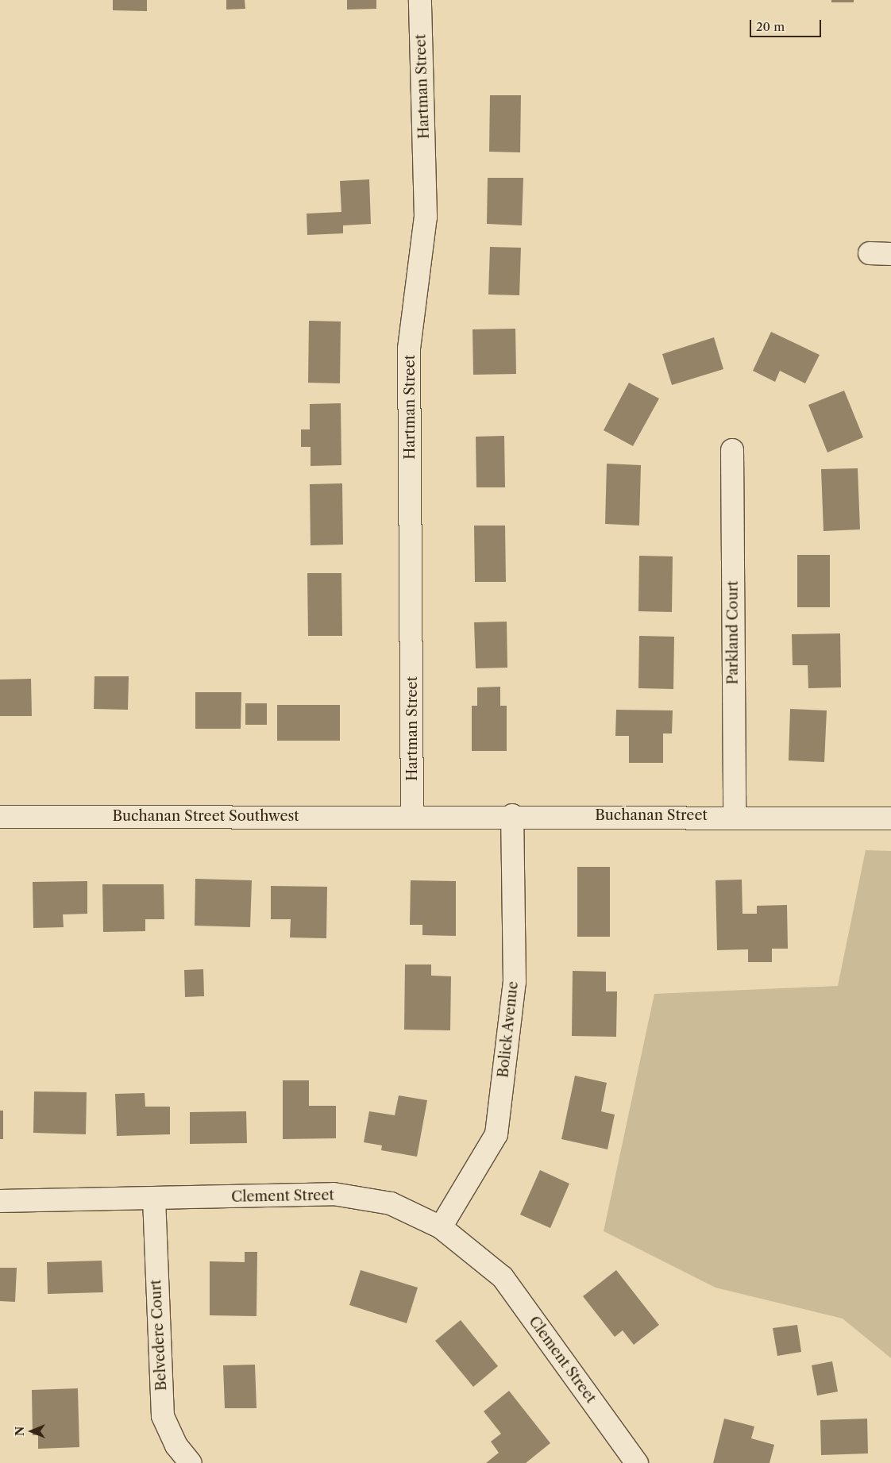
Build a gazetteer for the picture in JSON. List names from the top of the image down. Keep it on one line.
{"streets":{"street":["Hartman Street","Parkland Court","Buchanan Street","Buchanan Street Southwest","Bolick Avenue","Clement Street","Belvedere Court"]},"crossings":[["Hartman Street","Buchanan Street"],["Hartman Street","Buchanan Street Southwest"],["Parkland Court","Buchanan Street"],["Buchanan Street","Buchanan Street Southwest"],["Buchanan Street","Bolick Avenue"],["Bolick Avenue","Clement Street"],["Clement Street","Belvedere Court"]],"scale_bar":"20 m","north":"left"}
